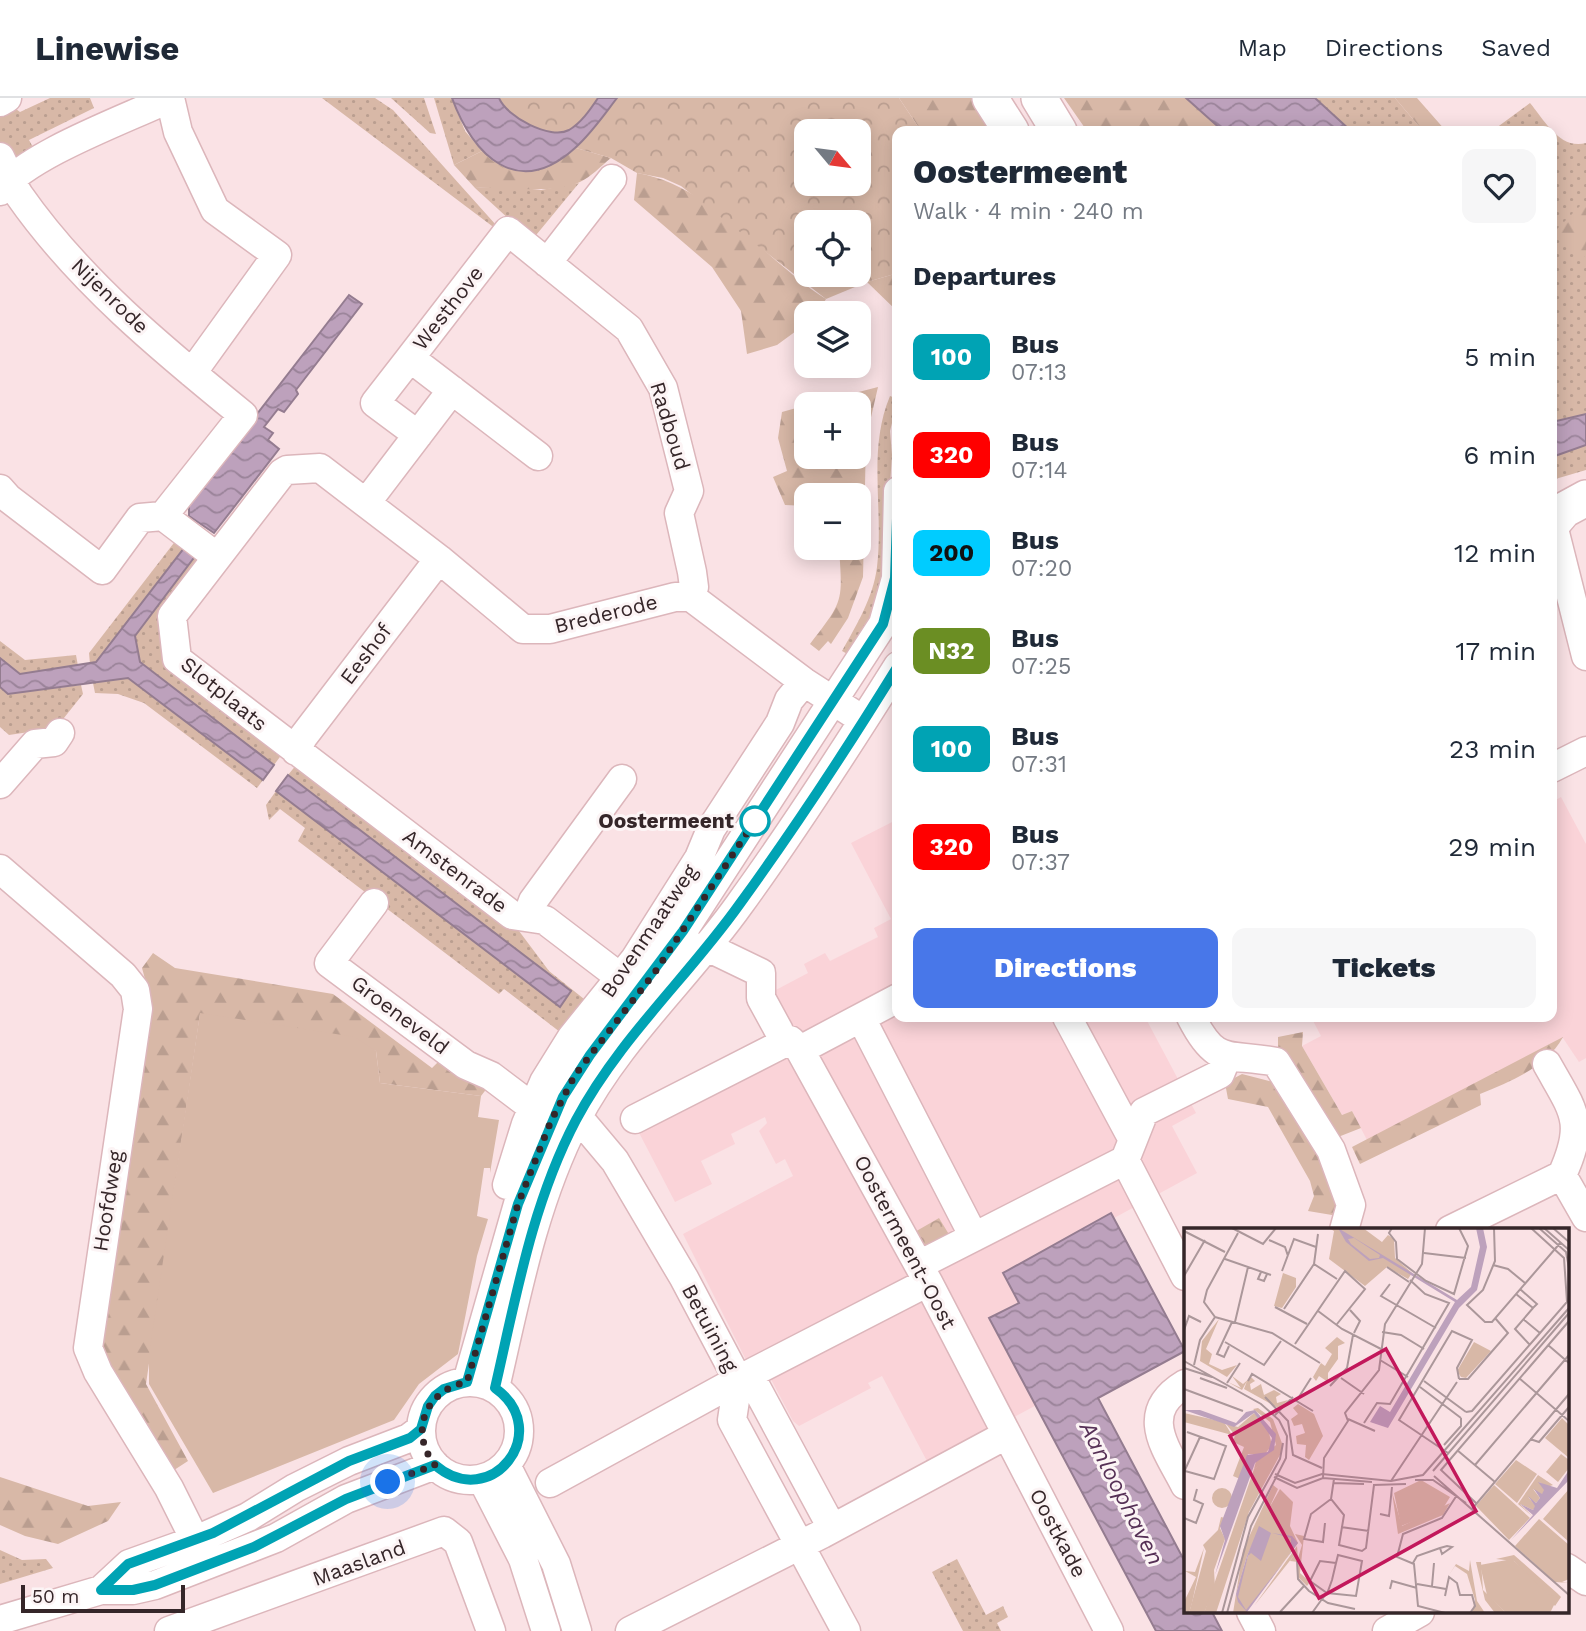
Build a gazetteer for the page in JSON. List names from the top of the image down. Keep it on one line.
{"streets":{"street":["Nijenrode","Westhove","Radboud","Brederode","Eeshof","Slotplaats","Amstenrade","Bovenmaatweg","Groeneveld","Hoofdweg","Oostermeent-Oost","Betuining","Oostkade","Maasland"]},"crossings":[["Nijenrode","Slotplaats"],["Westhove","Radboud"],["Radboud","Brederode"],["Brederode","Eeshof"],["Brederode","Slotplaats"],["Eeshof","Slotplaats"],["Eeshof","Amstenrade"],["Slotplaats","Amstenrade"],["Amstenrade","Bovenmaatweg"],["Bovenmaatweg","Groeneveld"],["Oostermeent-Oost","Oostkade"]],"water":["Aanloophaven"],"places":["Oostermeent"],"lines":["bus line 100"],"scale_bar":"50 m","north":"bottom right","page":{"header":"Linewise","nav":["Map","Directions","Saved"],"map_buttons":["+","−"],"heading":[["Oostermeent","Walk · 4 min · 240 m"],"Departures"],"list":[{"mark":"100","name":"Bus","note":"07:13","value":"5 min"},{"mark":"320","name":"Bus","note":"07:14","value":"6 min"},{"mark":"200","name":"Bus","note":"07:20","value":"12 min"},{"mark":"N32","name":"Bus","note":"07:25","value":"17 min"},{"mark":"100","name":"Bus","note":"07:31","value":"23 min"},{"mark":"320","name":"Bus","note":"07:37","value":"29 min"}],"buttons":["Directions","Tickets"],"scale":"50 m"}}
